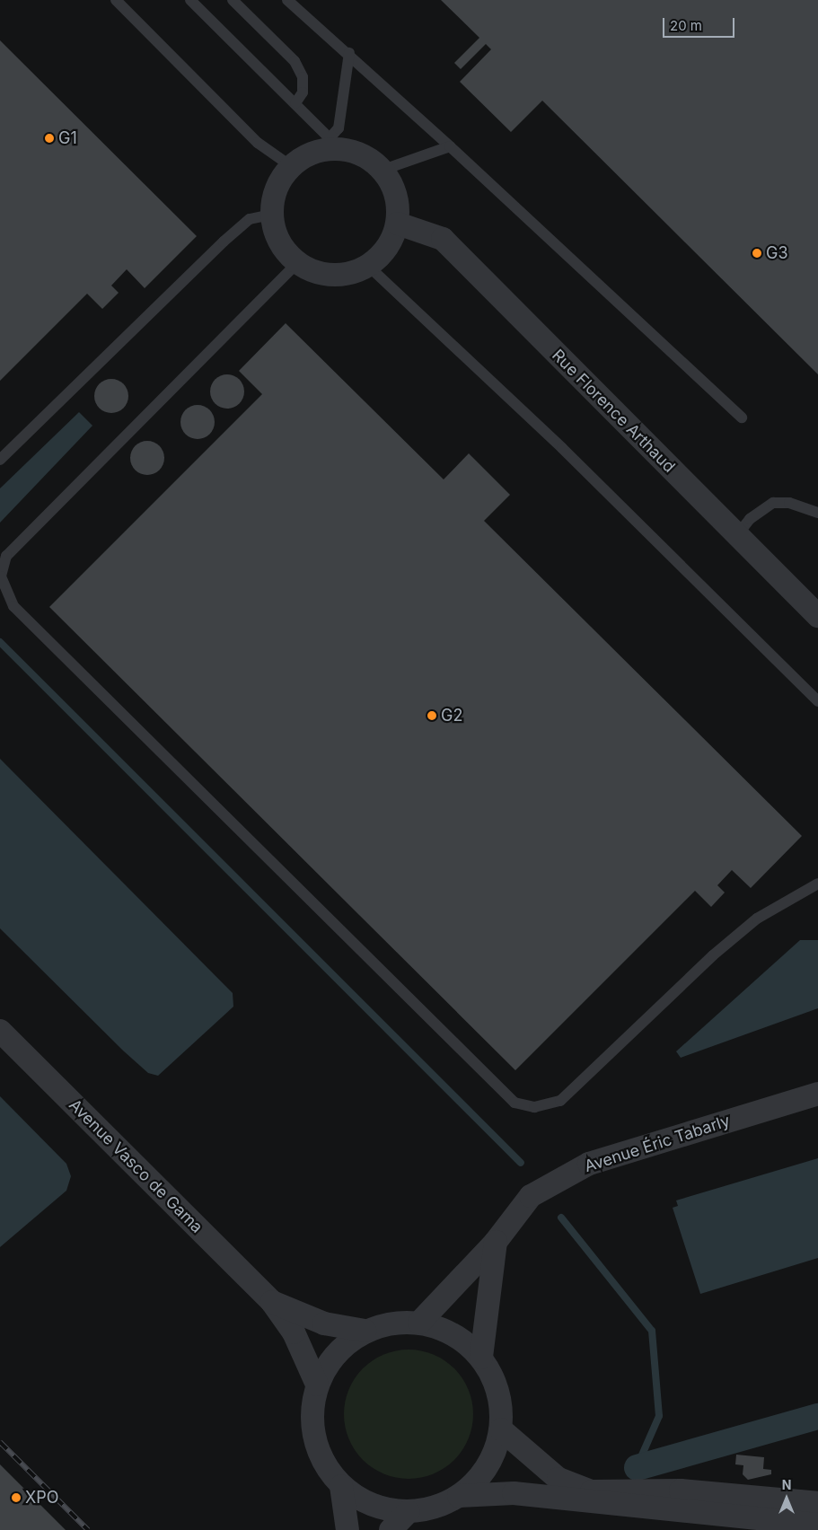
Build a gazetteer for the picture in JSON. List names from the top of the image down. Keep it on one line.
{"streets":{"street":["Rue Florence Arthaud","Avenue Éric Tabarly","Avenue Vasco de Gama"]},"places":["G1","G3","G2","XPO"],"scale_bar":"20 m","north":"top"}
